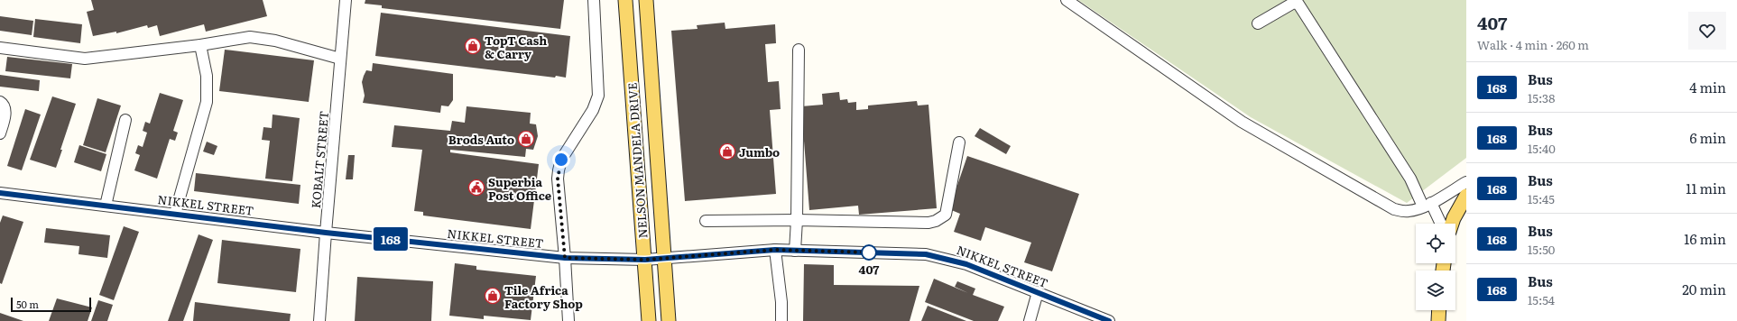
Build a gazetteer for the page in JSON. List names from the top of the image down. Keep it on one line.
{"streets":{"main road":["NELSON MANDELA DRIVE"],"street":["KOBALT STREET","NIKKEL STREET"]},"crossings":[["KOBALT STREET","NIKKEL STREET"],["NELSON MANDELA DRIVE","NIKKEL STREET"]],"places":{"shop":["TopT Cash & Carry","Brods Auto","Jumbo","Tile Africa Factory Shop"],"public building":["Superbia Post Office"],"other":["407"]},"lines":["bus line 168"],"scale_bar":"50 m","page":{"on_map":"168","heading":["407","Walk · 4 min · 260 m"],"list":[{"mark":"168","name":"Bus","note":"15:38","value":"4 min"},{"mark":"168","name":"Bus","note":"15:40","value":"6 min"},{"mark":"168","name":"Bus","note":"15:45","value":"11 min"},{"mark":"168","name":"Bus","note":"15:50","value":"16 min"},{"mark":"168","name":"Bus","note":"15:54","value":"20 min"}],"scale":"50 m"}}
